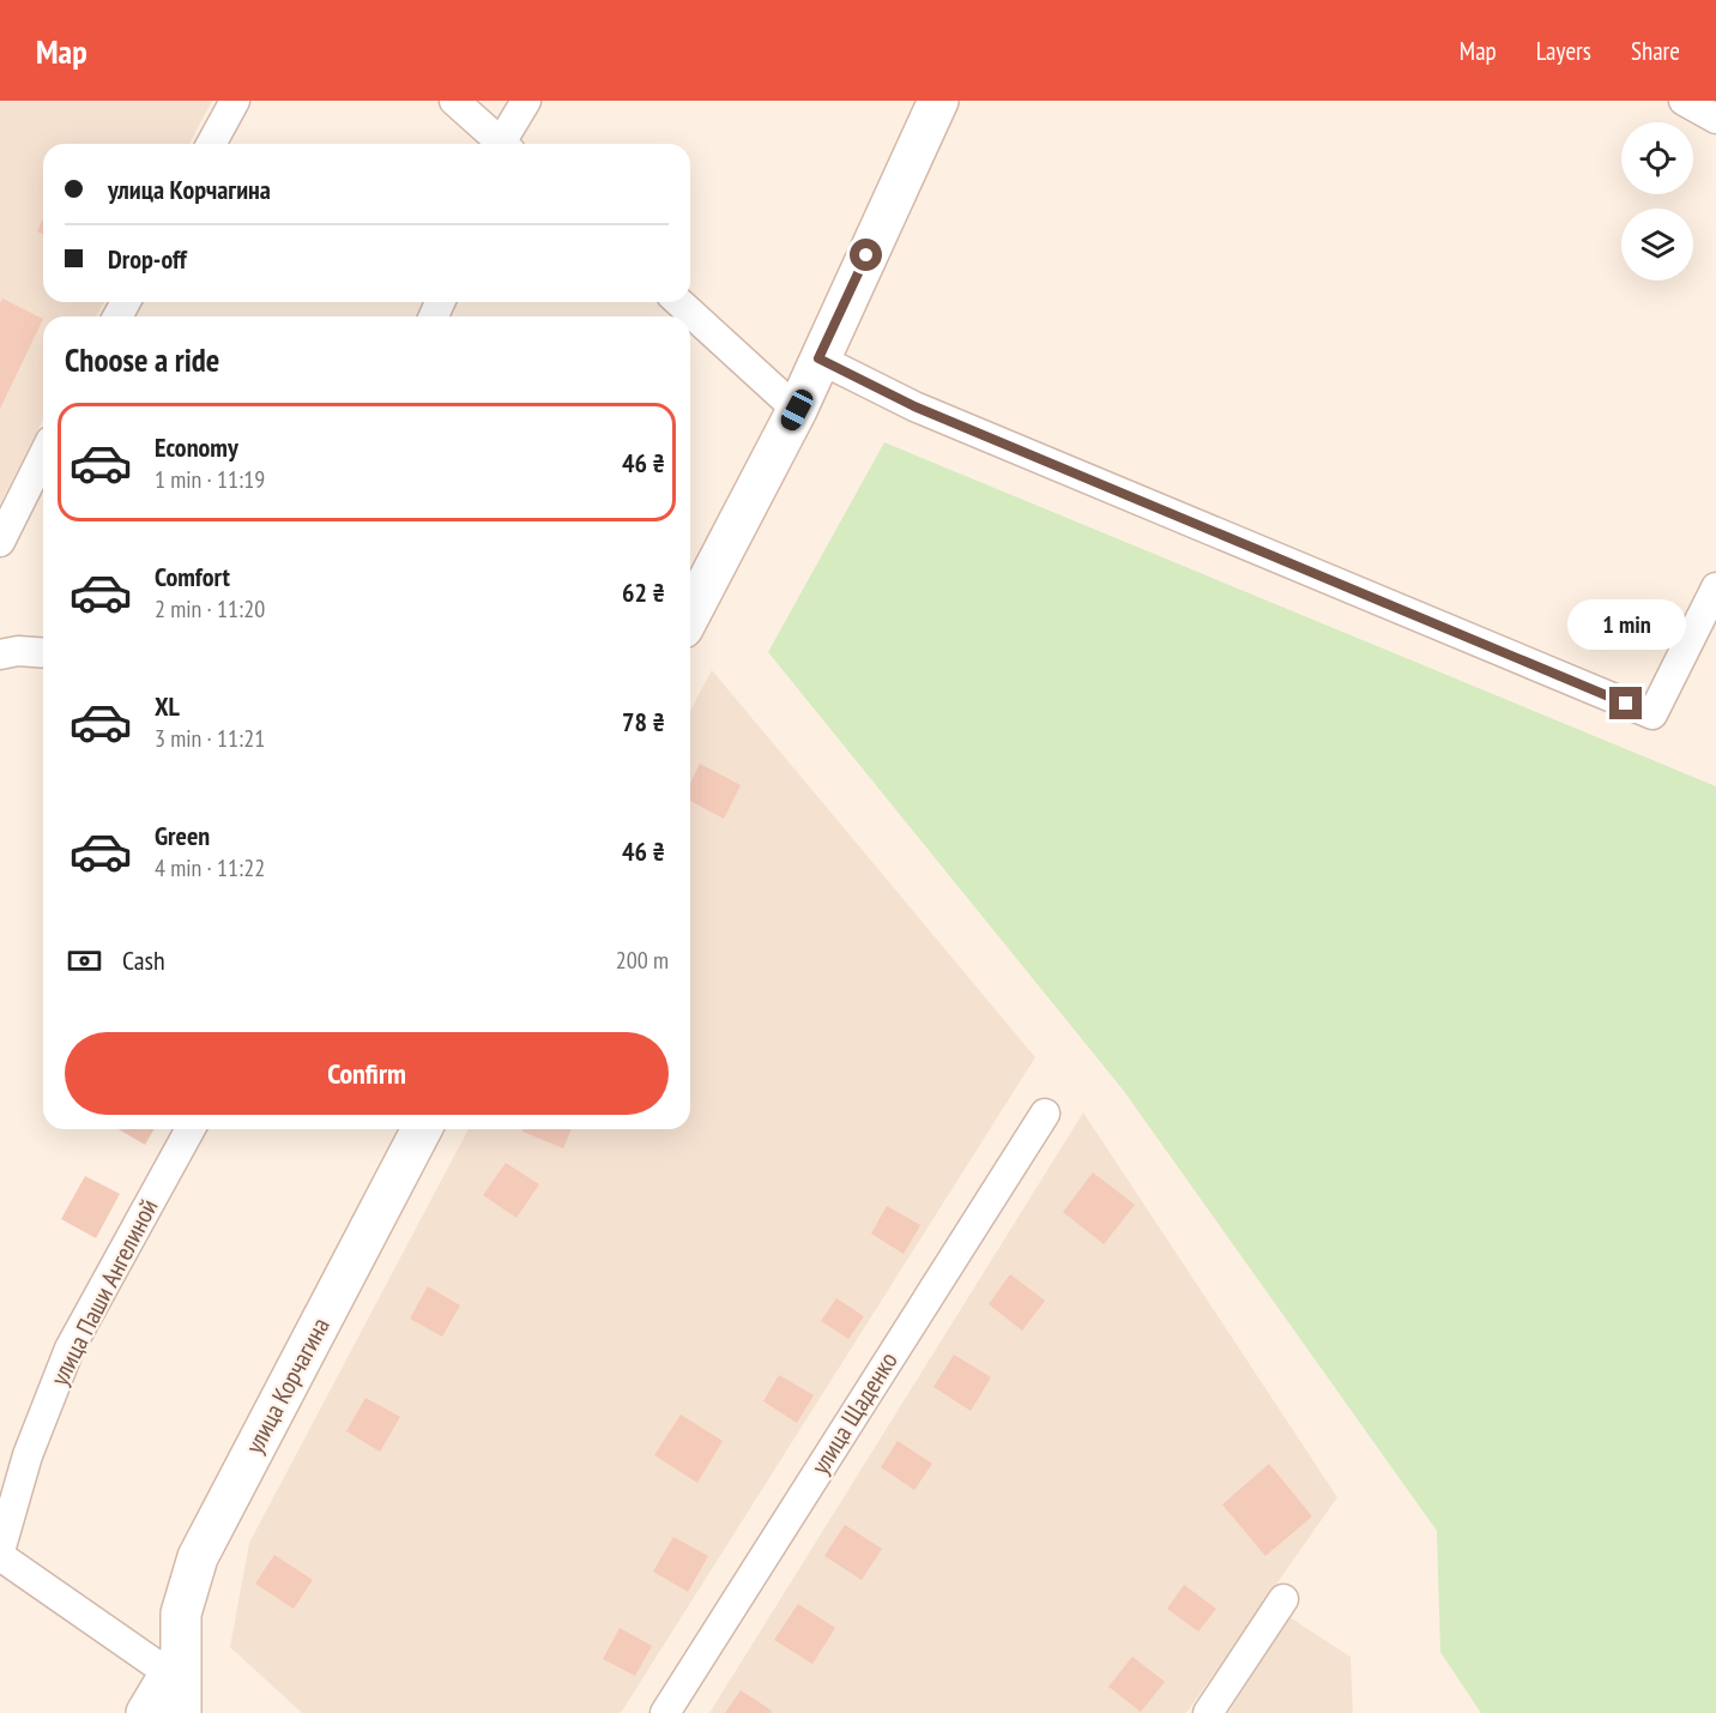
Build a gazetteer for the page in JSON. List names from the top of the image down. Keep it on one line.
{"streets":{"street":["улица Паши Ангелиной","улица Корчагина","улица Щаденко"]},"crossings":[["улица Паши Ангелиной","улица Корчагина"]],"page":{"header":"Map","nav":["Map","Layers","Share"],"banner":["улица Корчагина","Drop-off"],"heading":"Choose a ride","list":[{"name":"Economy","note":"1 min · 11:19","value":"46 ₴"},{"name":"Comfort","note":"2 min · 11:20","value":"62 ₴"},{"name":"XL","note":"3 min · 11:21","value":"78 ₴"},{"name":"Green","note":"4 min · 11:22","value":"46 ₴"}],"bubble":"1 min","pay":["Cash","200 m"],"buttons":"Confirm"}}
